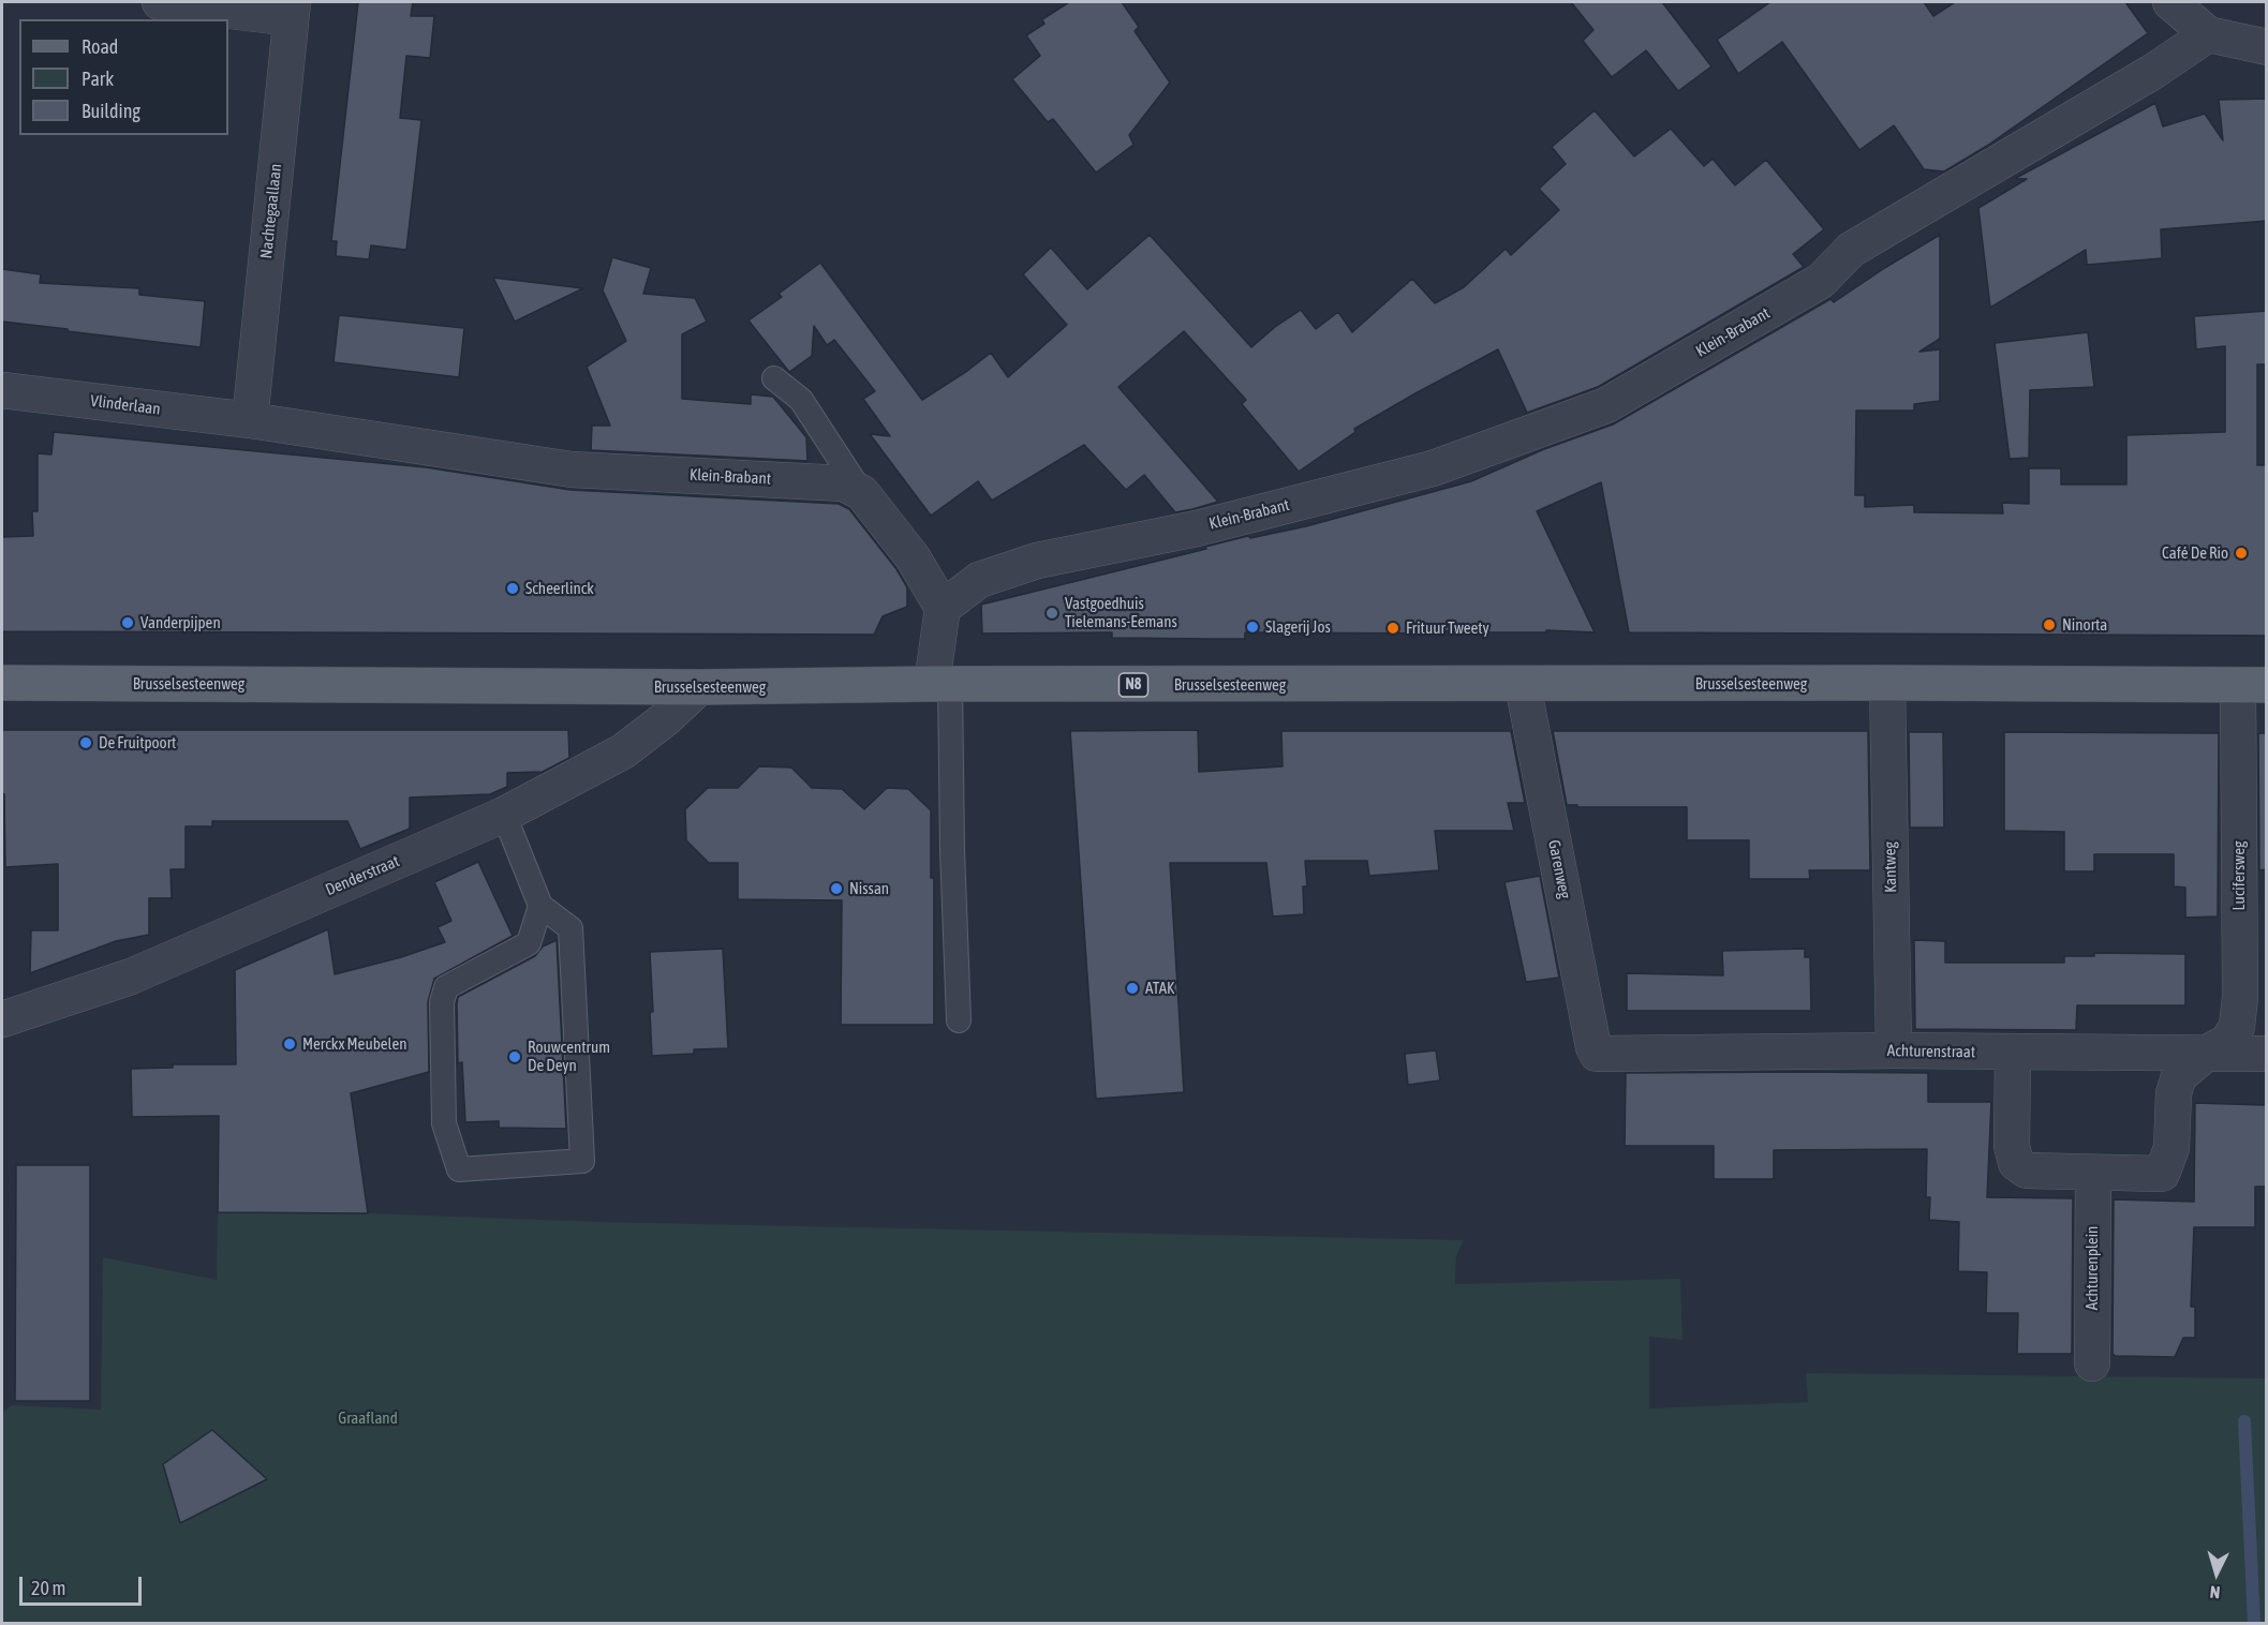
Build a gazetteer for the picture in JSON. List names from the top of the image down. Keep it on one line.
{"streets":{"main road":["Brusselsesteenweg","N8"],"street":["Nachtegaallaan","Klein-Brabant","Vlinderlaan","Kantweg","Garenweg","Denderstraat","Lucifersweg","Achturenstraat","Achturenplein"]},"crossings":[["Nachtegaallaan","Klein-Brabant"],["Nachtegaallaan","Vlinderlaan"],["Klein-Brabant","Vlinderlaan"],["Brusselsesteenweg","Kantweg"],["Brusselsesteenweg","Garenweg"],["Brusselsesteenweg","Denderstraat"],["Brusselsesteenweg","Lucifersweg"],["Kantweg","Achturenstraat"],["Garenweg","Achturenstraat"],["Lucifersweg","Achturenstraat"]],"parks":["Graafland"],"places":["Café De Rio","Scheerlinck","Vastgoedhuis Tielemans-Eemans","Vanderpijpen","Ninorta","Slagerij Jos","Frituur Tweety","De Fruitpoort","Nissan","ATAK","Merckx Meubelen","Rouwcentrum De Deyn"],"legend":["Road","Park","Building"],"scale_bar":"20 m","north":"bottom"}
